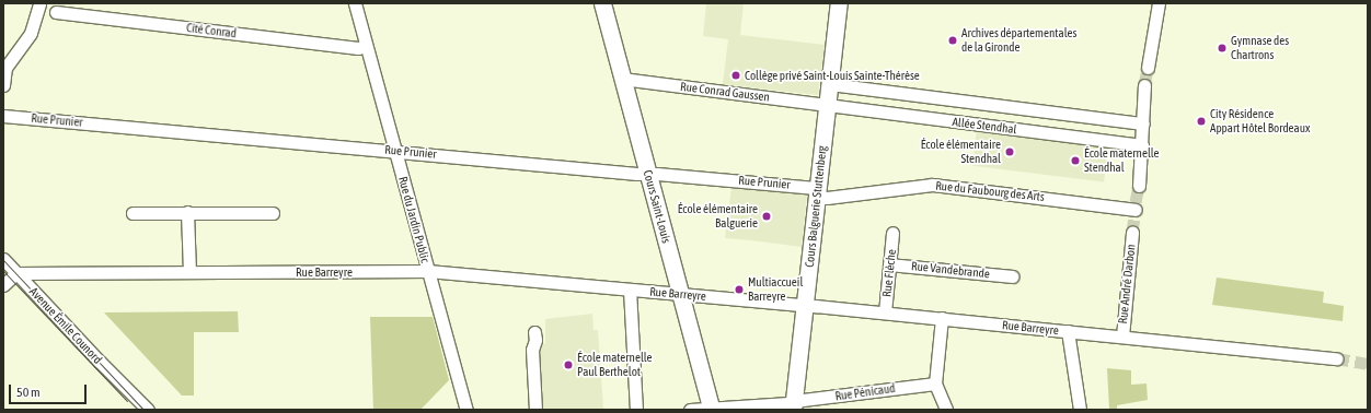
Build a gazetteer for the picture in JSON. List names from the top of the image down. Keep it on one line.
{"streets":{"main road":["Cours Saint-Louis","Cours Balguerie Stuttenberg"],"street":["Cité Conrad","Rue Conrad Gaussen","Rue Prunier","Allée Stendhal","Rue du Faubourg des Arts","Rue du Jardin Public","Rue Vandebrande","Rue Barreyre","Rue Flèche","Rue André Darbon","Avenue Émile Counord","Rue Pénicaud"]},"crossings":[["Cité Conrad","Rue du Jardin Public"],["Rue Conrad Gaussen","Allée Stendhal"],["Rue Conrad Gaussen","Cours Saint-Louis"],["Rue Conrad Gaussen","Cours Balguerie Stuttenberg"],["Rue Prunier","Rue du Faubourg des Arts"],["Rue Prunier","Cours Saint-Louis"],["Rue Prunier","Cours Balguerie Stuttenberg"],["Rue Prunier","Rue du Jardin Public"],["Allée Stendhal","Cours Balguerie Stuttenberg"],["Rue du Faubourg des Arts","Cours Balguerie Stuttenberg"],["Cours Saint-Louis","Rue Barreyre"],["Cours Saint-Louis","Rue Pénicaud"],["Cours Balguerie Stuttenberg","Rue Barreyre"],["Cours Balguerie Stuttenberg","Rue Pénicaud"],["Rue du Jardin Public","Rue Barreyre"],["Rue Vandebrande","Rue Flèche"],["Rue Barreyre","Rue Flèche"],["Rue Barreyre","Rue André Darbon"],["Rue Barreyre","Avenue Émile Counord"]],"places":["Archives départementales de la Gironde","Gymnase des Chartrons","Collège privé Saint-Louis Sainte-Thérèse","City Résidence Appart Hôtel Bordeaux","École élémentaire Stendhal","École maternelle Stendhal","École élémentaire Balguerie","Multiaccueil Barreyre","École maternelle Paul Berthelot"],"scale_bar":"50 m"}
